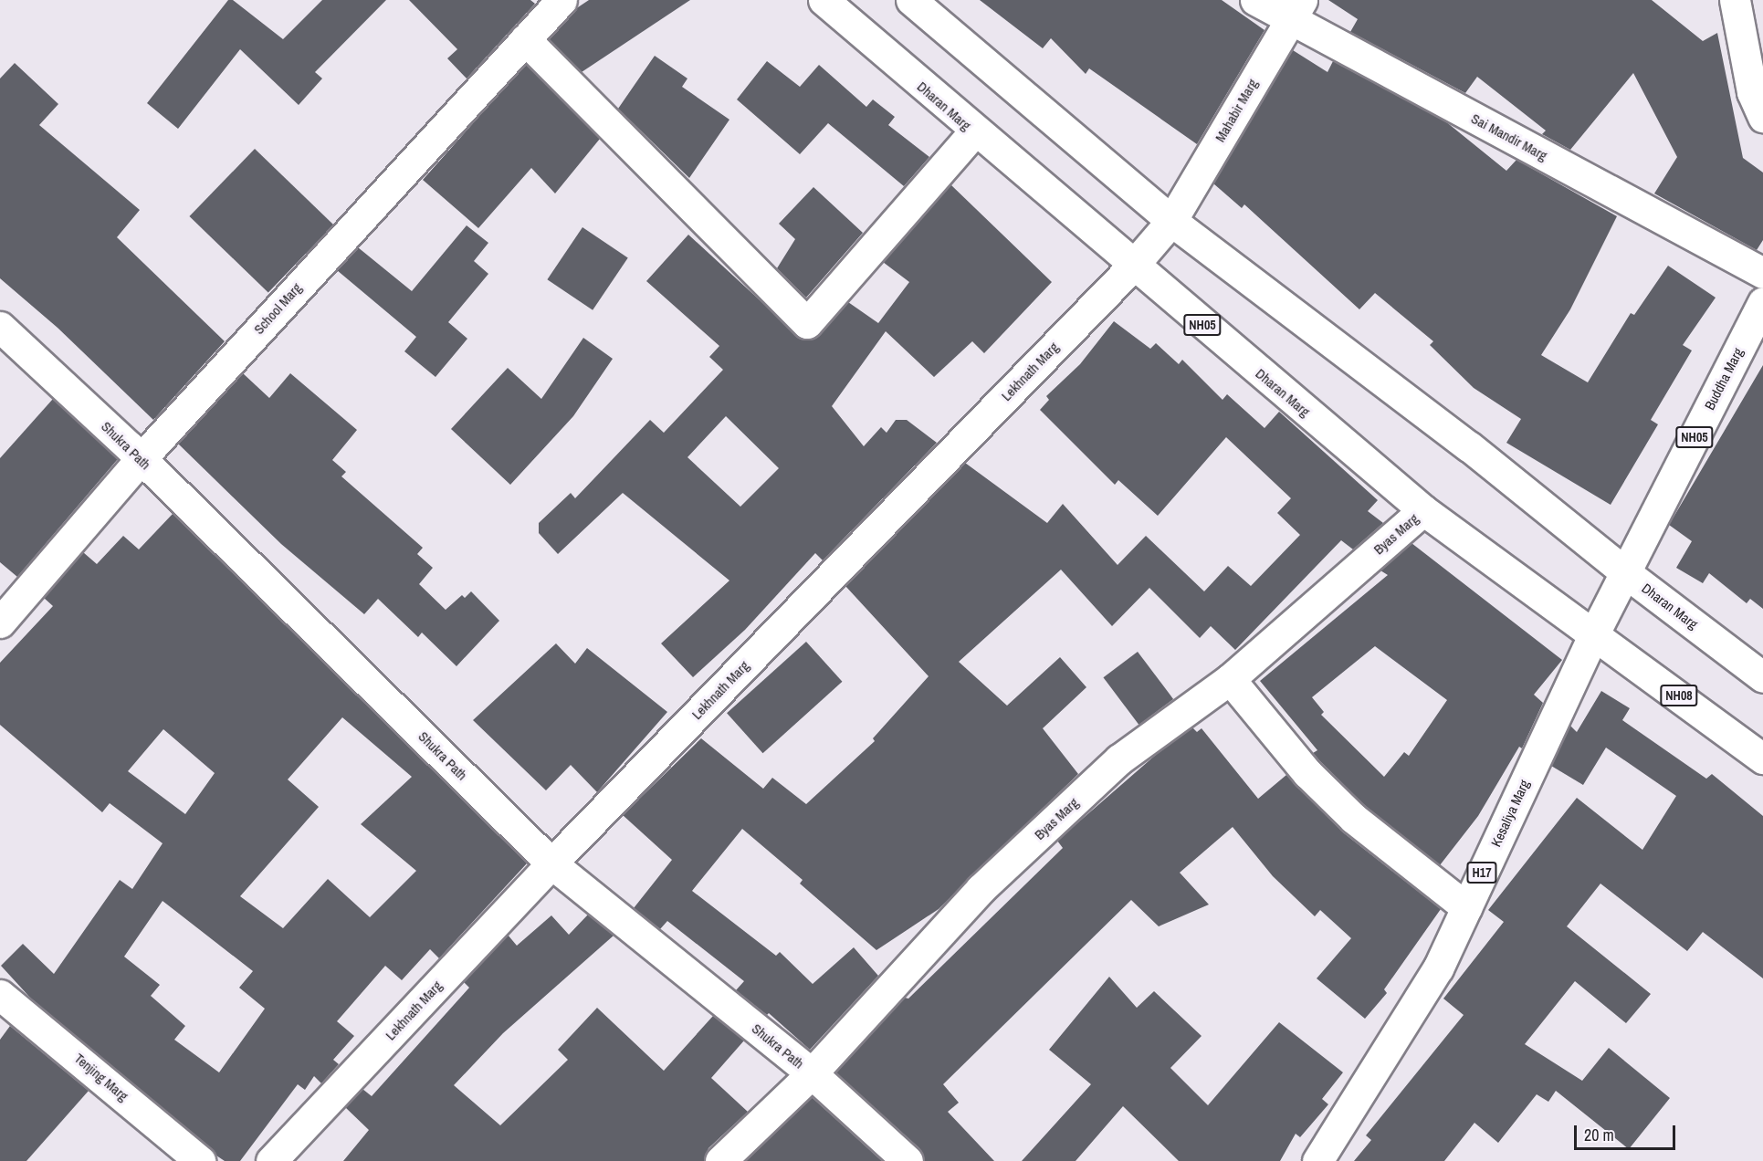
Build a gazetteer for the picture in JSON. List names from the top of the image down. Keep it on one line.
{"streets":{"street":["Dharan Marg","Mahabir Marg","Sai Mandir Marg","School Marg","NH05","Lekhnath Marg","Buddha Marg","Shukra Path","Byas Marg","NH08","Kesaliya Marg","H17","Tenjing Marg"]},"crossings":[["Dharan Marg","Mahabir Marg"],["Dharan Marg","Lekhnath Marg"],["Dharan Marg","Buddha Marg"],["Dharan Marg","Byas Marg"],["Dharan Marg","Kesaliya Marg"],["Mahabir Marg","Sai Mandir Marg"],["Mahabir Marg","Lekhnath Marg"],["School Marg","Shukra Path"],["Lekhnath Marg","Shukra Path"],["Buddha Marg","Kesaliya Marg"],["Shukra Path","Byas Marg"]],"scale_bar":"20 m"}
